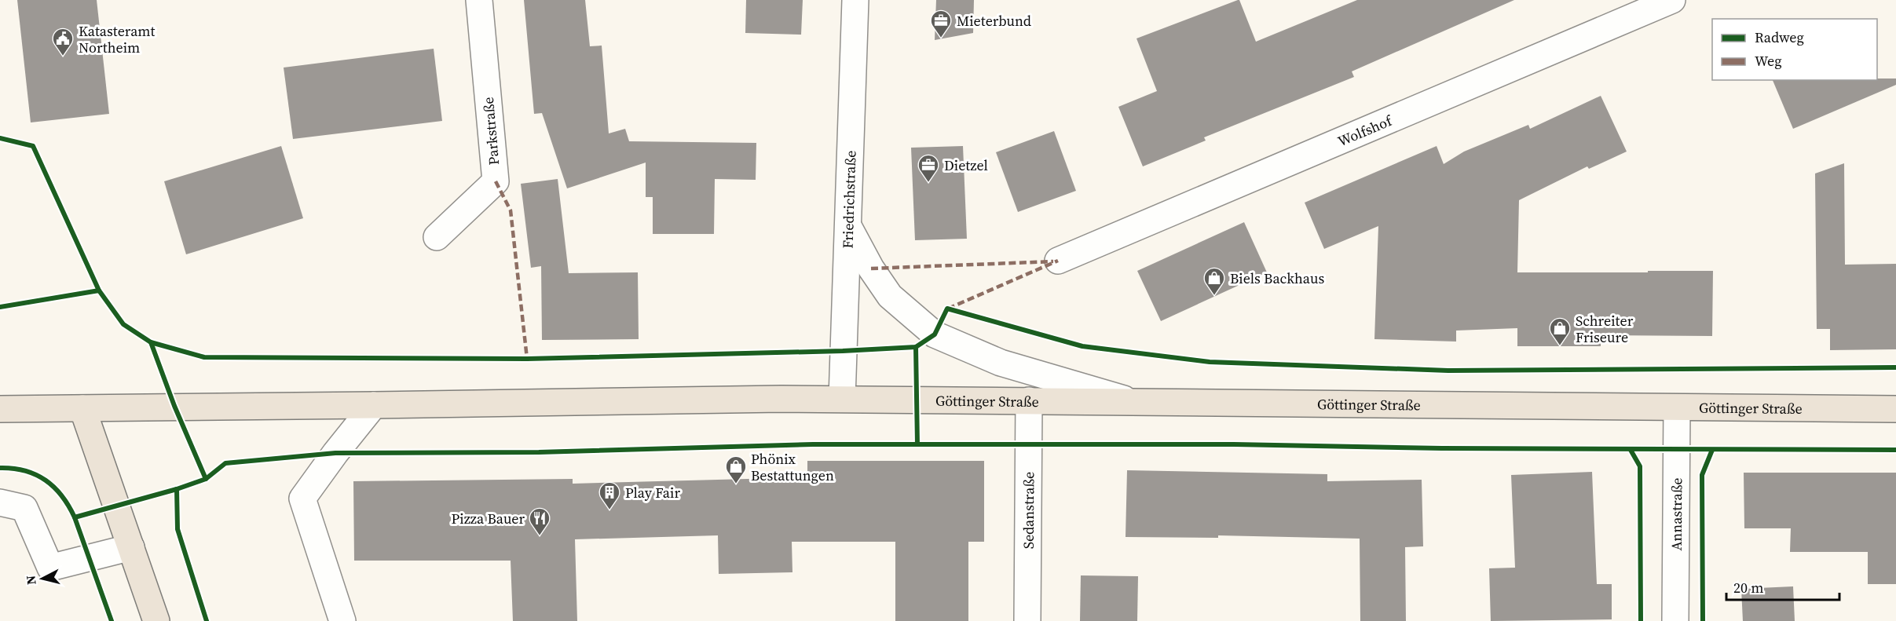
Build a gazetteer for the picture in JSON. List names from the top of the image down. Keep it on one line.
{"streets":{"main road":["Göttinger Straße"],"street":["Wolfshof","Parkstraße","Friedrichstraße","Sedanstraße","Annastraße"]},"crossings":[["Friedrichstraße","Göttinger Straße"],["Göttinger Straße","Sedanstraße"],["Göttinger Straße","Annastraße"]],"places":{"office":["Mieterbund","Dietzel"],"public building":["Katasteramt Northeim"],"shop":["Biels Backhaus","Schreiter Friseure","Phönix Bestattungen"],"building":["Play Fair"],"restaurant":["Pizza Bauer"]},"legend":["Radweg","Weg"],"scale_bar":"20 m","north":"left"}
